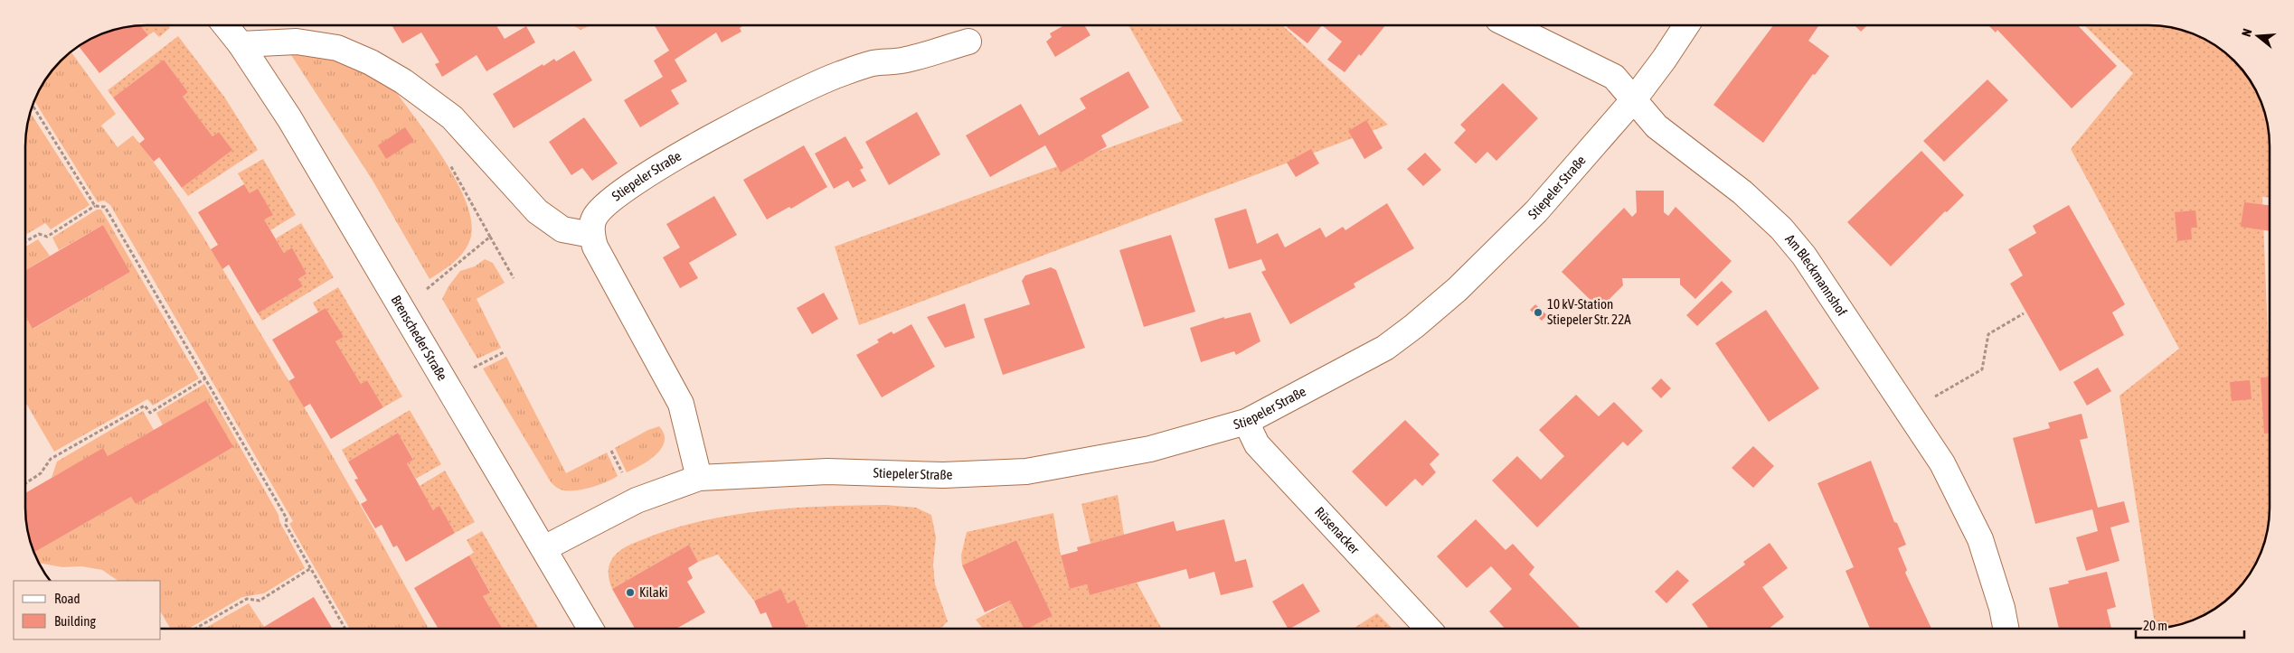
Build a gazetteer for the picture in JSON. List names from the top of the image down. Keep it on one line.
{"streets":{"street":["Stiepeler Straße","Am Bleckmannshof","Brenscheder Straße","Rüsenacker"]},"crossings":[["Stiepeler Straße","Am Bleckmannshof"],["Stiepeler Straße","Brenscheder Straße"],["Stiepeler Straße","Rüsenacker"]],"places":["10 kV-Station Stiepeler Str. 22A","Kilaki"],"legend":["Road","Building"],"scale_bar":"20 m","north":"left"}
